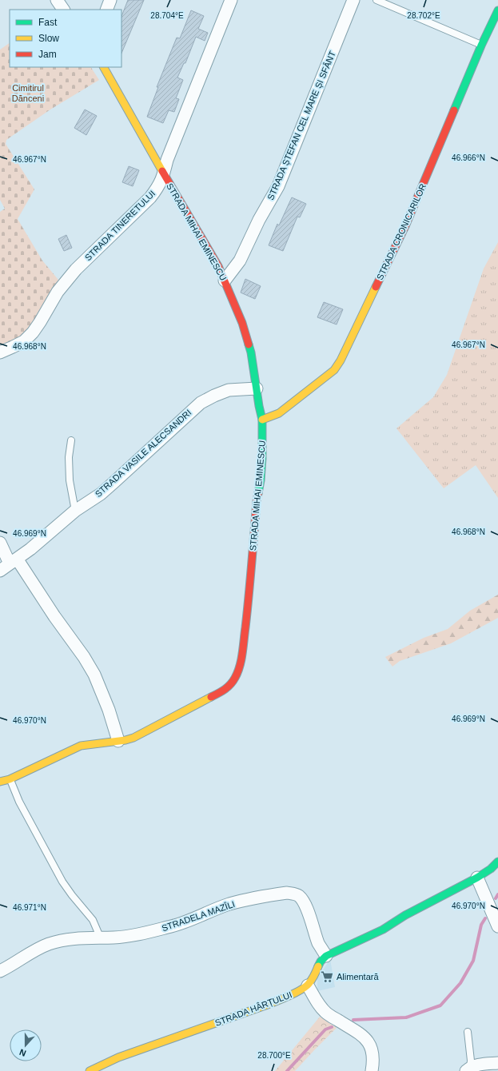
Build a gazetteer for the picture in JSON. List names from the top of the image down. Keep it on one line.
{"streets":{"street":["STRADA ȘTEFAN CEL MARE ȘI SFÂNT","STRADA TINERETULUI","STRADA MIHAI EMINESCU","STRADA CRONICARILOR","STRADA VASILE ALECSANDRI","STRADELA MAZÎLI","STRADA HÂRȚULUI"]},"crossings":[["STRADA ȘTEFAN CEL MARE ȘI SFÂNT","STRADA MIHAI EMINESCU"],["STRADA TINERETULUI","STRADA MIHAI EMINESCU"],["STRADA MIHAI EMINESCU","STRADA CRONICARILOR"],["STRADA MIHAI EMINESCU","STRADA VASILE ALECSANDRI"]],"parks":["Cimitirul Dănceni"],"places":{"supermarket":["Alimentară"]},"legend":["Fast","Slow","Jam"],"north":"bottom","coordinates":["28.702°E","28.704°E","46.966°N","46.967°N","46.968°N","46.969°N","46.970°N","46.971°N","28.700°E"]}
